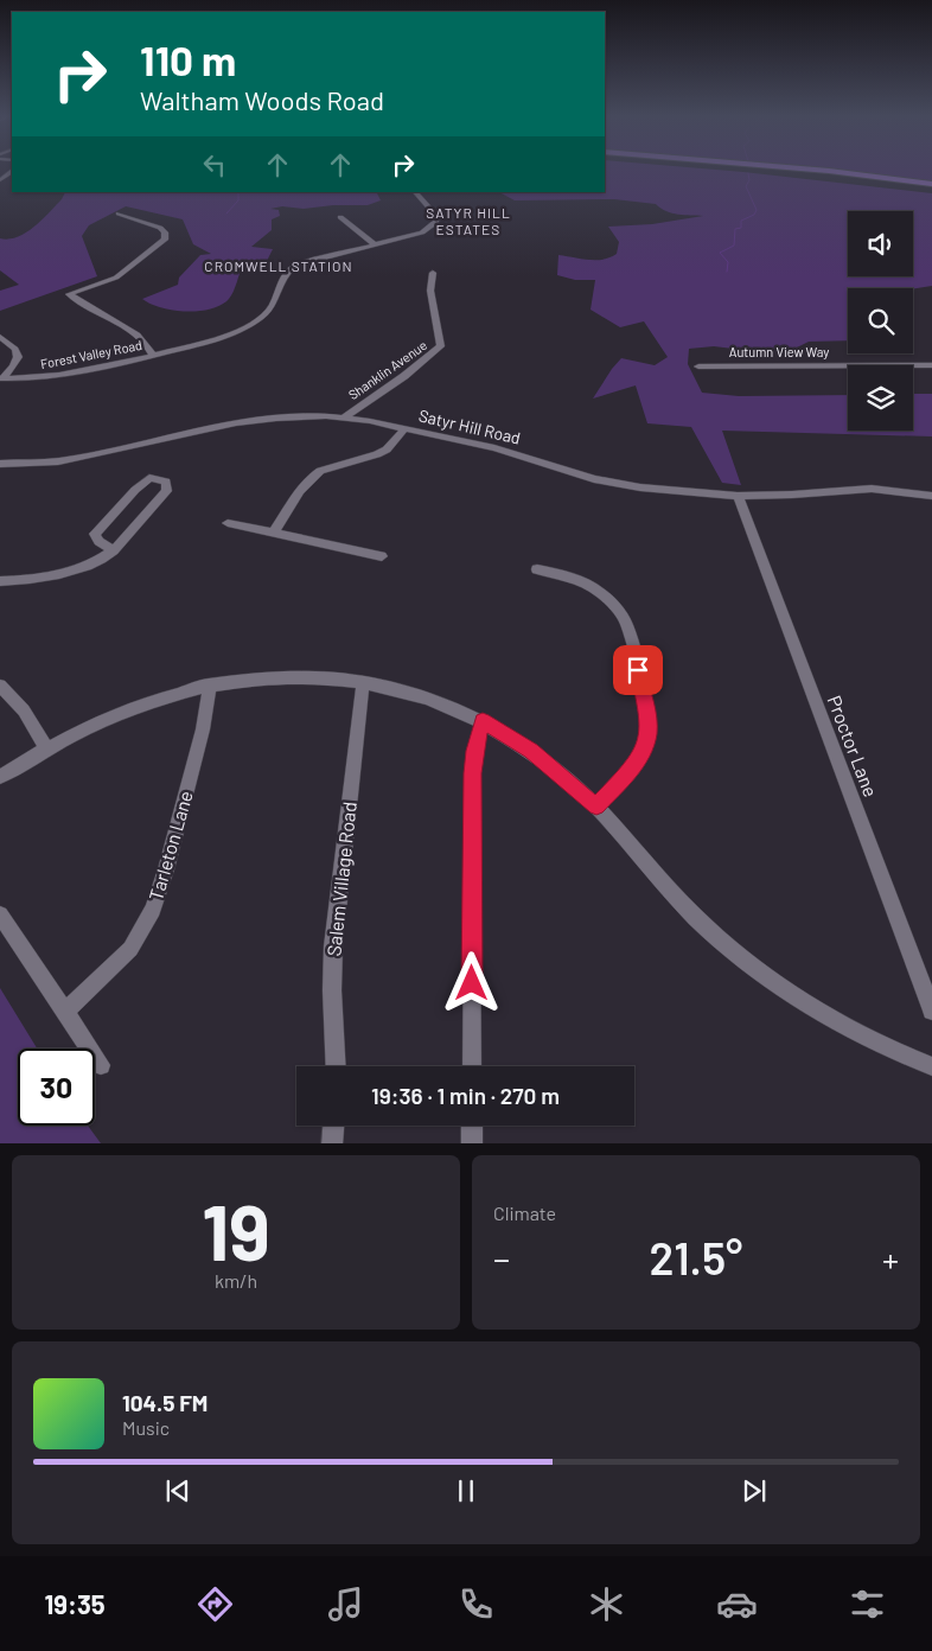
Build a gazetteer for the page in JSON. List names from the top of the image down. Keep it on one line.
{"streets":{"street":["Autumn View Way","Forest Valley Road","Shanklin Avenue","Satyr Hill Road","Proctor Lane","Tarleton Lane","Salem Village Road"]},"crossings":[["Shanklin Avenue","Satyr Hill Road"],["Satyr Hill Road","Proctor Lane"]],"districts":["SATYR HILL ESTATES","CROMWELL STATION"],"page":{"turn":["110 m","Waltham Woods Road"],"limit":"30","trip":"19:36 · 1 min · 270 m","tile":[["19","km/h"],"Climate"],"heat":["−","21.5°","+"],"song":["104.5 FM","Music"],"tabs":"19:35"}}
